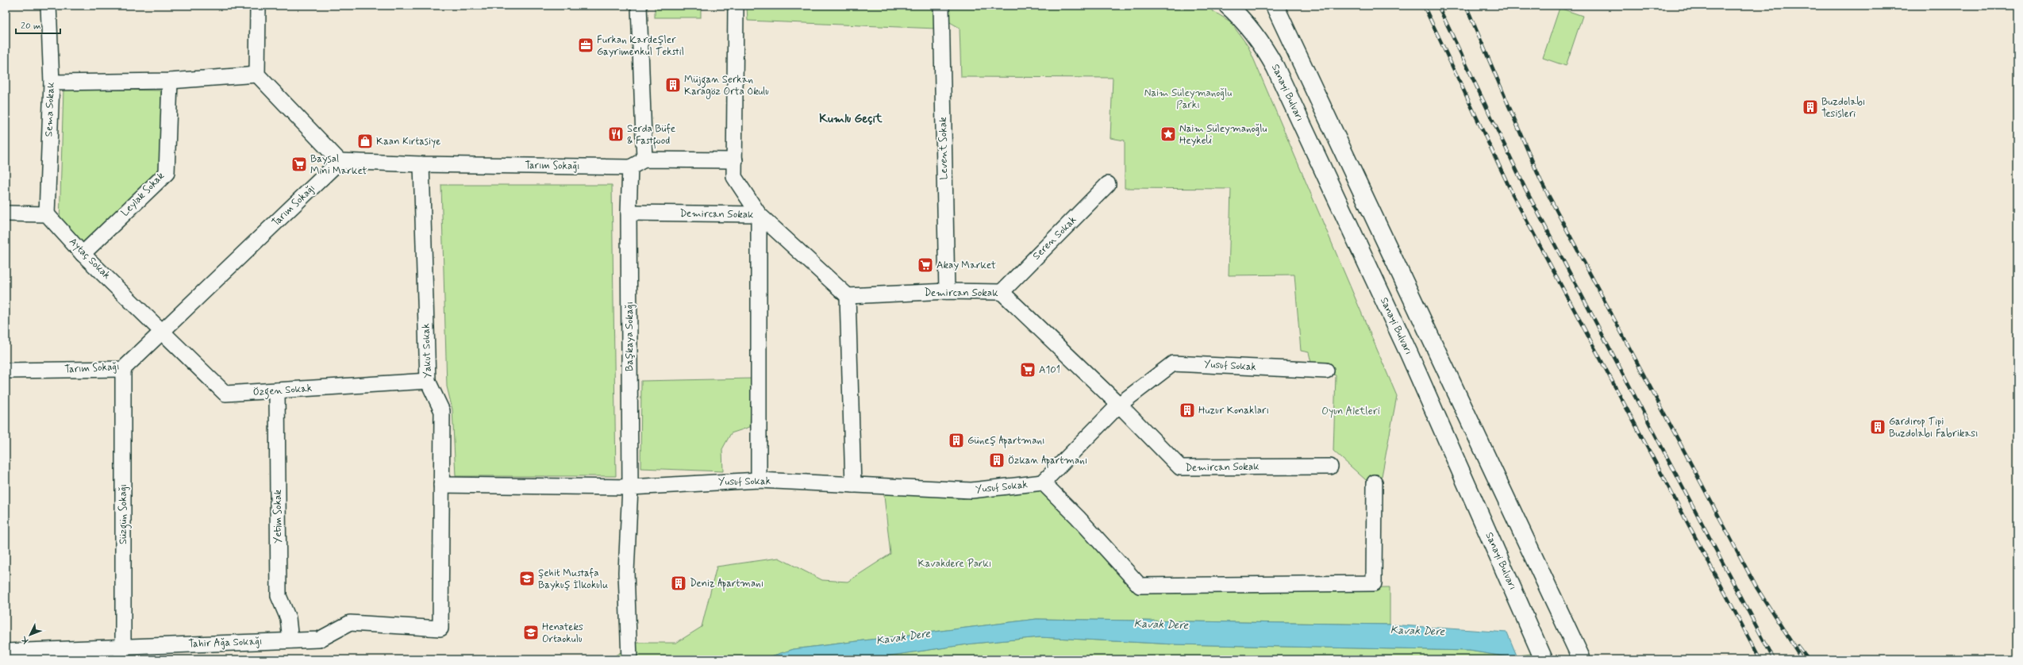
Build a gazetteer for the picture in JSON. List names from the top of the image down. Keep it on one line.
{"streets":{"main road":["Sanayi Bulvarı"],"street":["Sema Sokak","Levent Sokak","Tarım Sokağı","Leylak Sokak","Demircan Sokak","Seren Sokak","Aytaç Sokak","Başkaya Sokağı","Yakut Sokak","Yusuf Sokak","Özgen Sokak","Süzgün Sokağı","Yetim Sokak","Tahir Ağa Sokağı"]},"crossings":[["Sema Sokak","Aytaç Sokak"],["Levent Sokak","Demircan Sokak"],["Tarım Sokağı","Aytaç Sokak"],["Tarım Sokağı","Başkaya Sokağı"],["Tarım Sokağı","Yakut Sokak"],["Tarım Sokağı","Özgen Sokak"],["Tarım Sokağı","Süzgün Sokağı"],["Leylak Sokak","Aytaç Sokak"],["Demircan Sokak","Seren Sokak"],["Demircan Sokak","Başkaya Sokağı"],["Demircan Sokak","Yusuf Sokak"],["Aytaç Sokak","Özgen Sokak"],["Başkaya Sokağı","Yusuf Sokak"],["Yakut Sokak","Özgen Sokak"],["Yakut Sokak","Tahir Ağa Sokağı"],["Özgen Sokak","Yetim Sokak"],["Süzgün Sokağı","Tahir Ağa Sokağı"],["Yetim Sokak","Tahir Ağa Sokağı"]],"districts":["Kumlu Geçit"],"water":["Kavak Dere"],"parks":["Naim Süleymanoğlu Parkı","Oyun Aletleri","Kavakdere Parkı"],"places":{"office":["Furkan Kardeşler Gayrimenkul Tekstil"],"building":["Müjgan Serkan Karagöz Orta Okulu","Buzdolabı Tesisleri","Huzur Konakları","Gardırop Tipi Buzdolabı Fabrikası","Güneş Apartmanı","Özkan Apartmanı","Deniz Apartmanı"],"restaurant":["Serda Büfe & Fastfood"],"place":["Naim Süleymanoğlu Heykeli"],"shop":["Kaan Kırtasiye"],"supermarket":["Baysal Mini Market","Akay Market","A101"],"school or university":["Şehit Mustafa Baykuş İlkokulu","Henateks Ortaokulu"]},"scale_bar":"20 m","north":"bottom left"}
